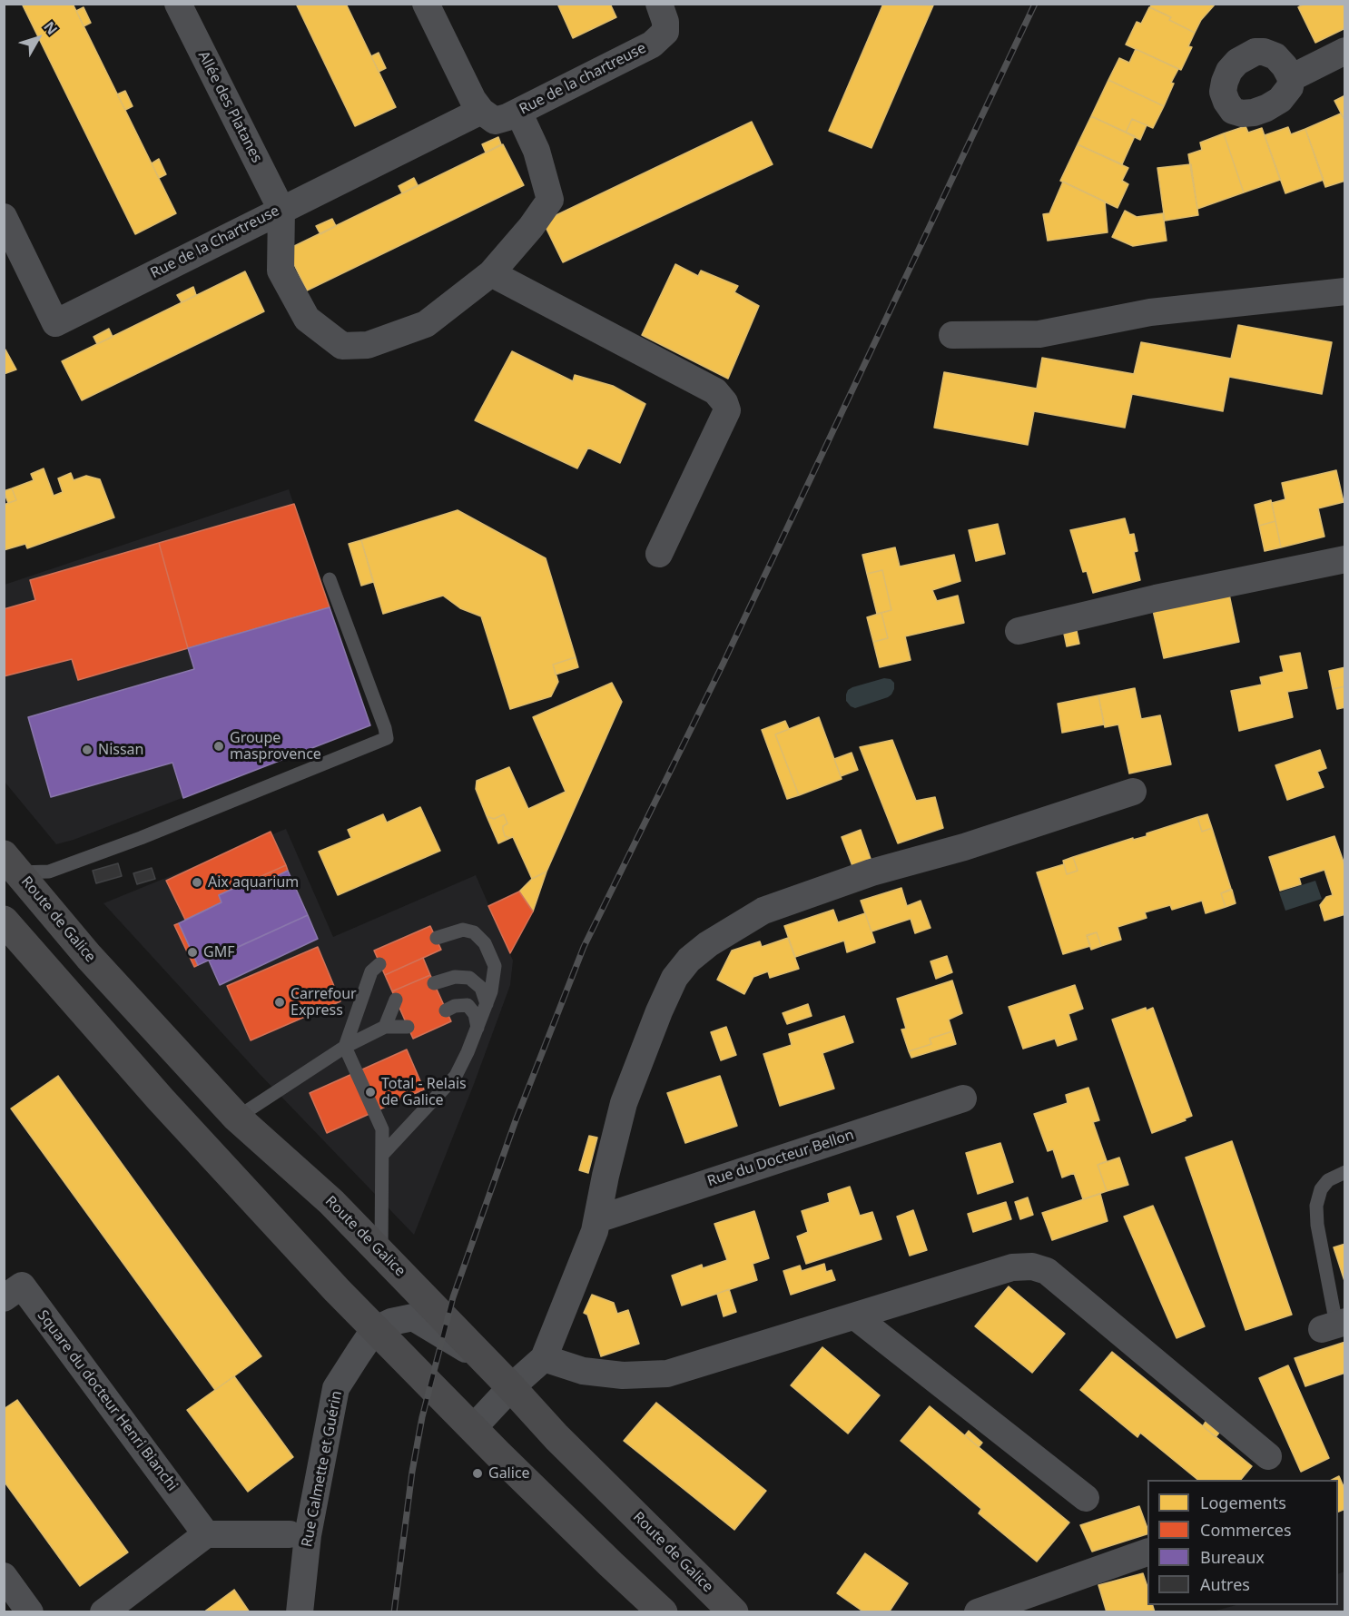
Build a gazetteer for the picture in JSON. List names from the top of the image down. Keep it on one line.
{"streets":{"main road":["Route de Galice"],"street":["Rue de la chartreuse","Allée des Platanes","Rue de la Chartreuse","Rue du Docteur Bellon","Square du docteur Henri Bianchi","Rue Calmette et Guérin"]},"crossings":[["Allée des Platanes","Rue de la Chartreuse"]],"places":["Groupe masprovence","Nissan","Aix aquarium","GMF","Carrefour Express","Total - Relais de Galice","Galice"],"legend":["Logements","Commerces","Bureaux","Autres"],"north":"top right"}
